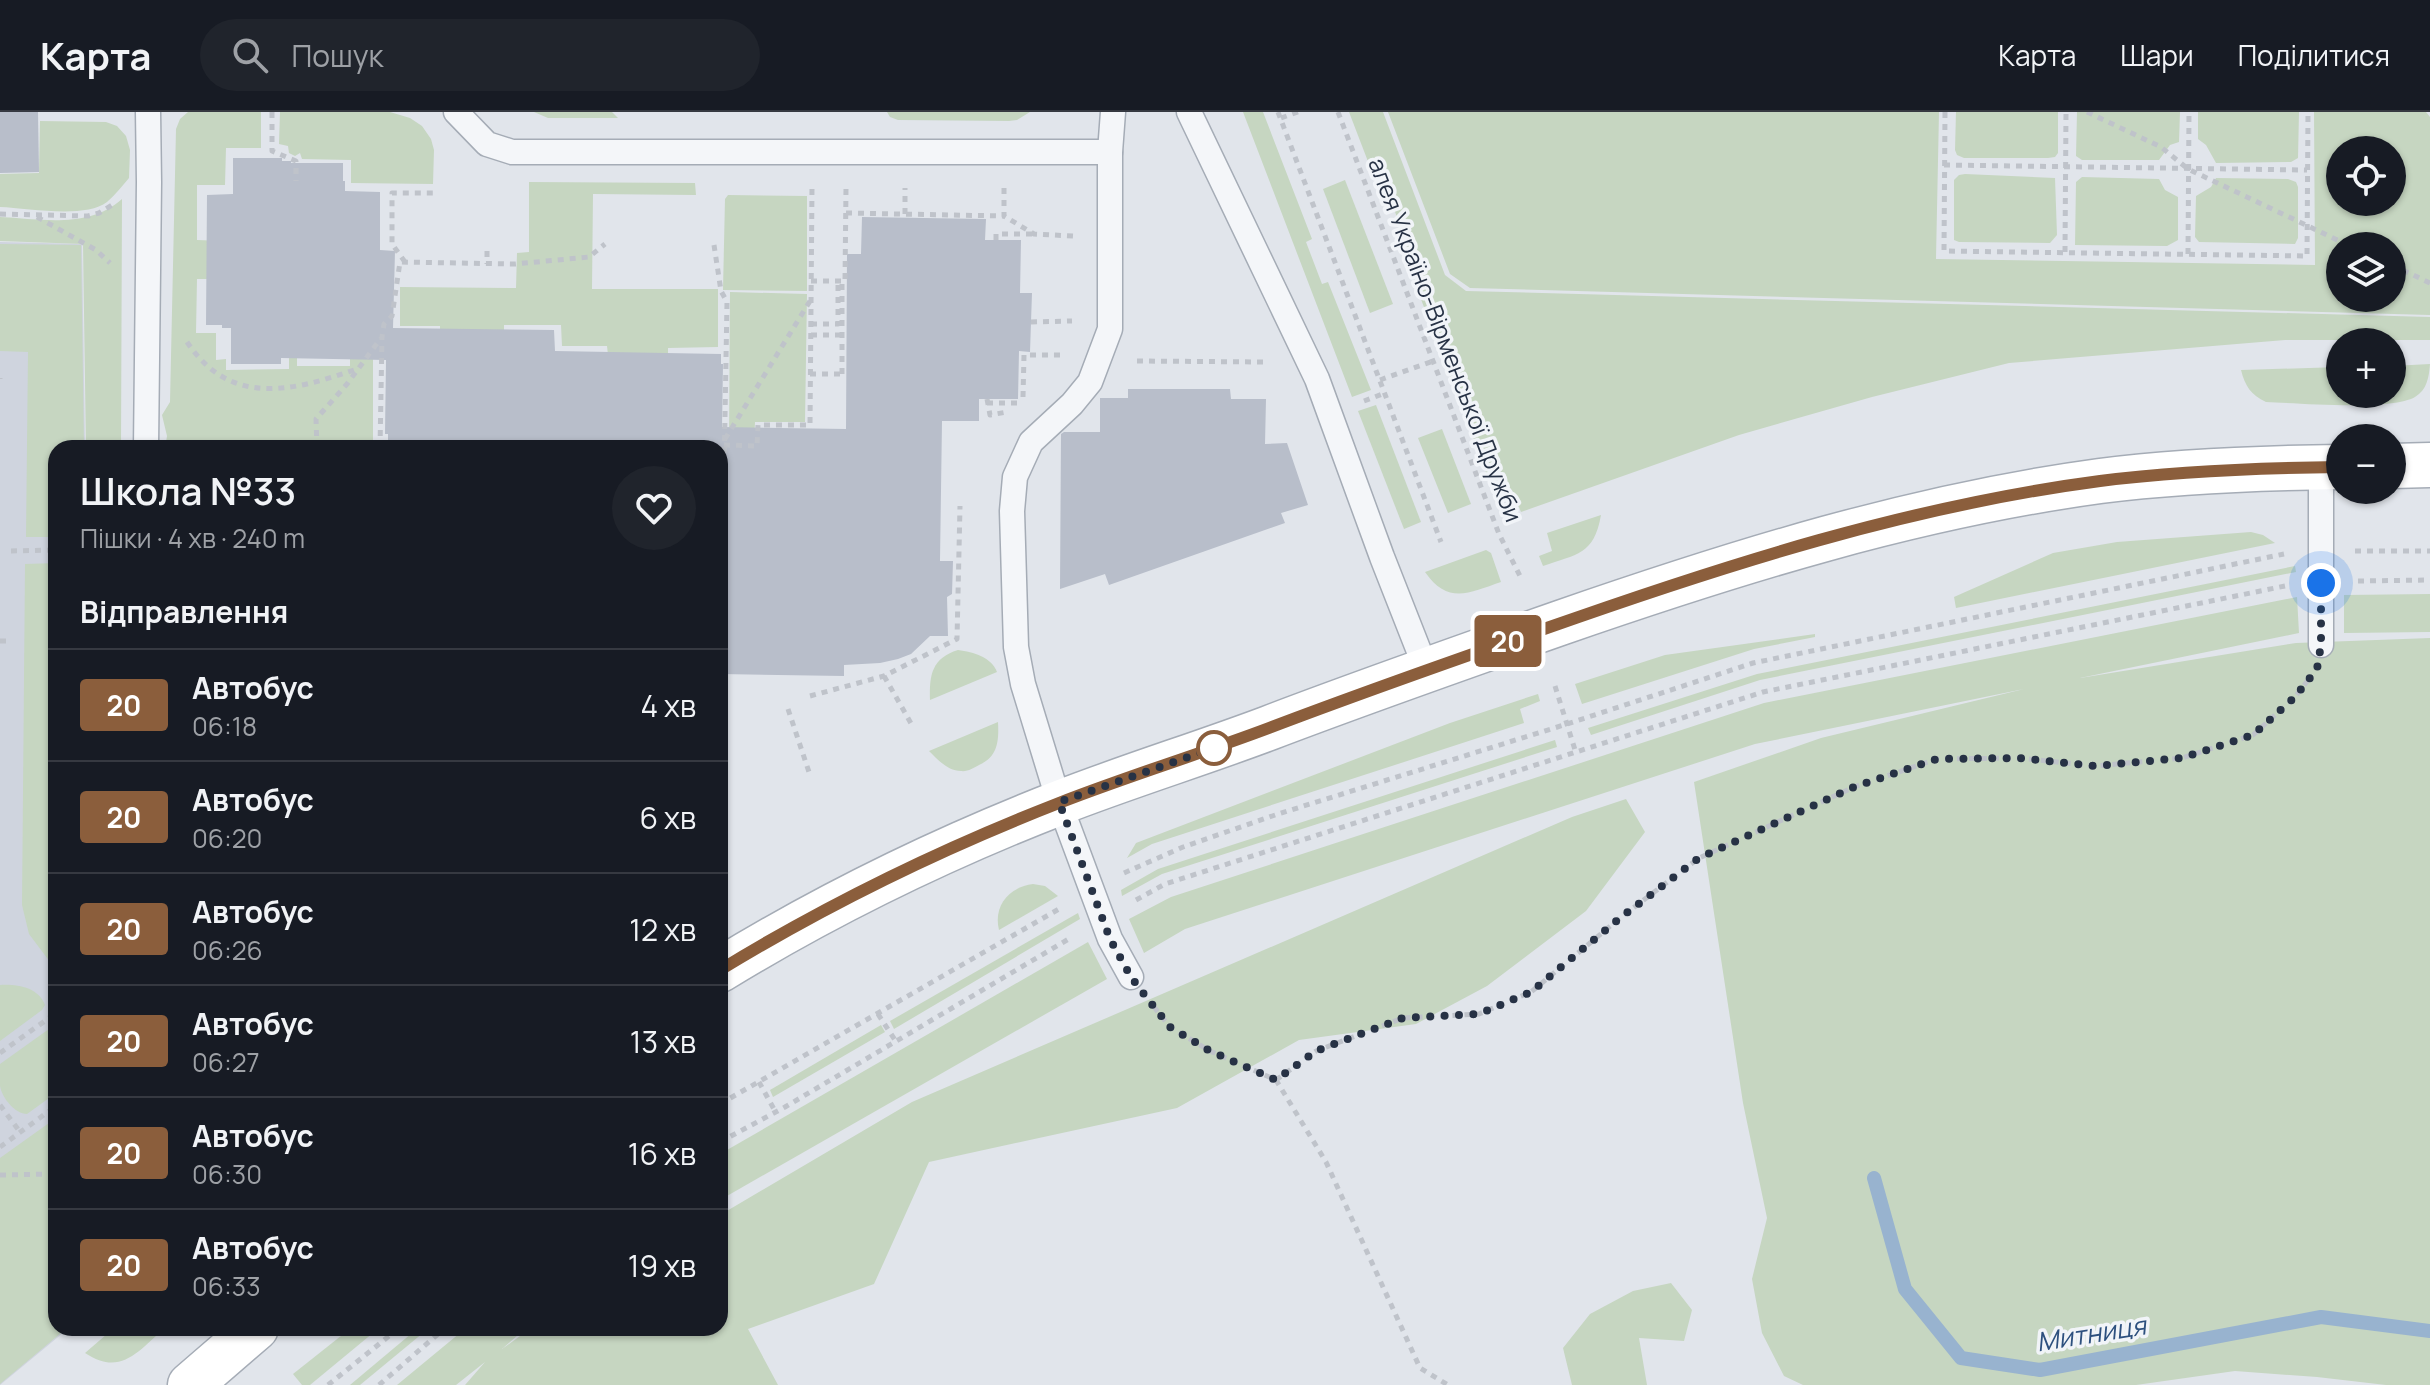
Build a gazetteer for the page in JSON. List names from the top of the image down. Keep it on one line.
{"streets":{"path":["алея Україно-Вірменської Дружби"]},"water":["Митниця"],"lines":["bus line 20"],"page":{"header":"Карта","search":"Пошук","nav":["Карта","Шари","Поділитися"],"on_map":"20","map_buttons":["+","−"],"heading":[["Школа №33","Пішки · 4 хв · 240 m"],"Відправлення"],"list":[{"mark":"20","name":"Автобус","note":"06:18","value":"4 хв"},{"mark":"20","name":"Автобус","note":"06:20","value":"6 хв"},{"mark":"20","name":"Автобус","note":"06:26","value":"12 хв"},{"mark":"20","name":"Автобус","note":"06:27","value":"13 хв"},{"mark":"20","name":"Автобус","note":"06:30","value":"16 хв"},{"mark":"20","name":"Автобус","note":"06:33","value":"19 хв"}]}}
